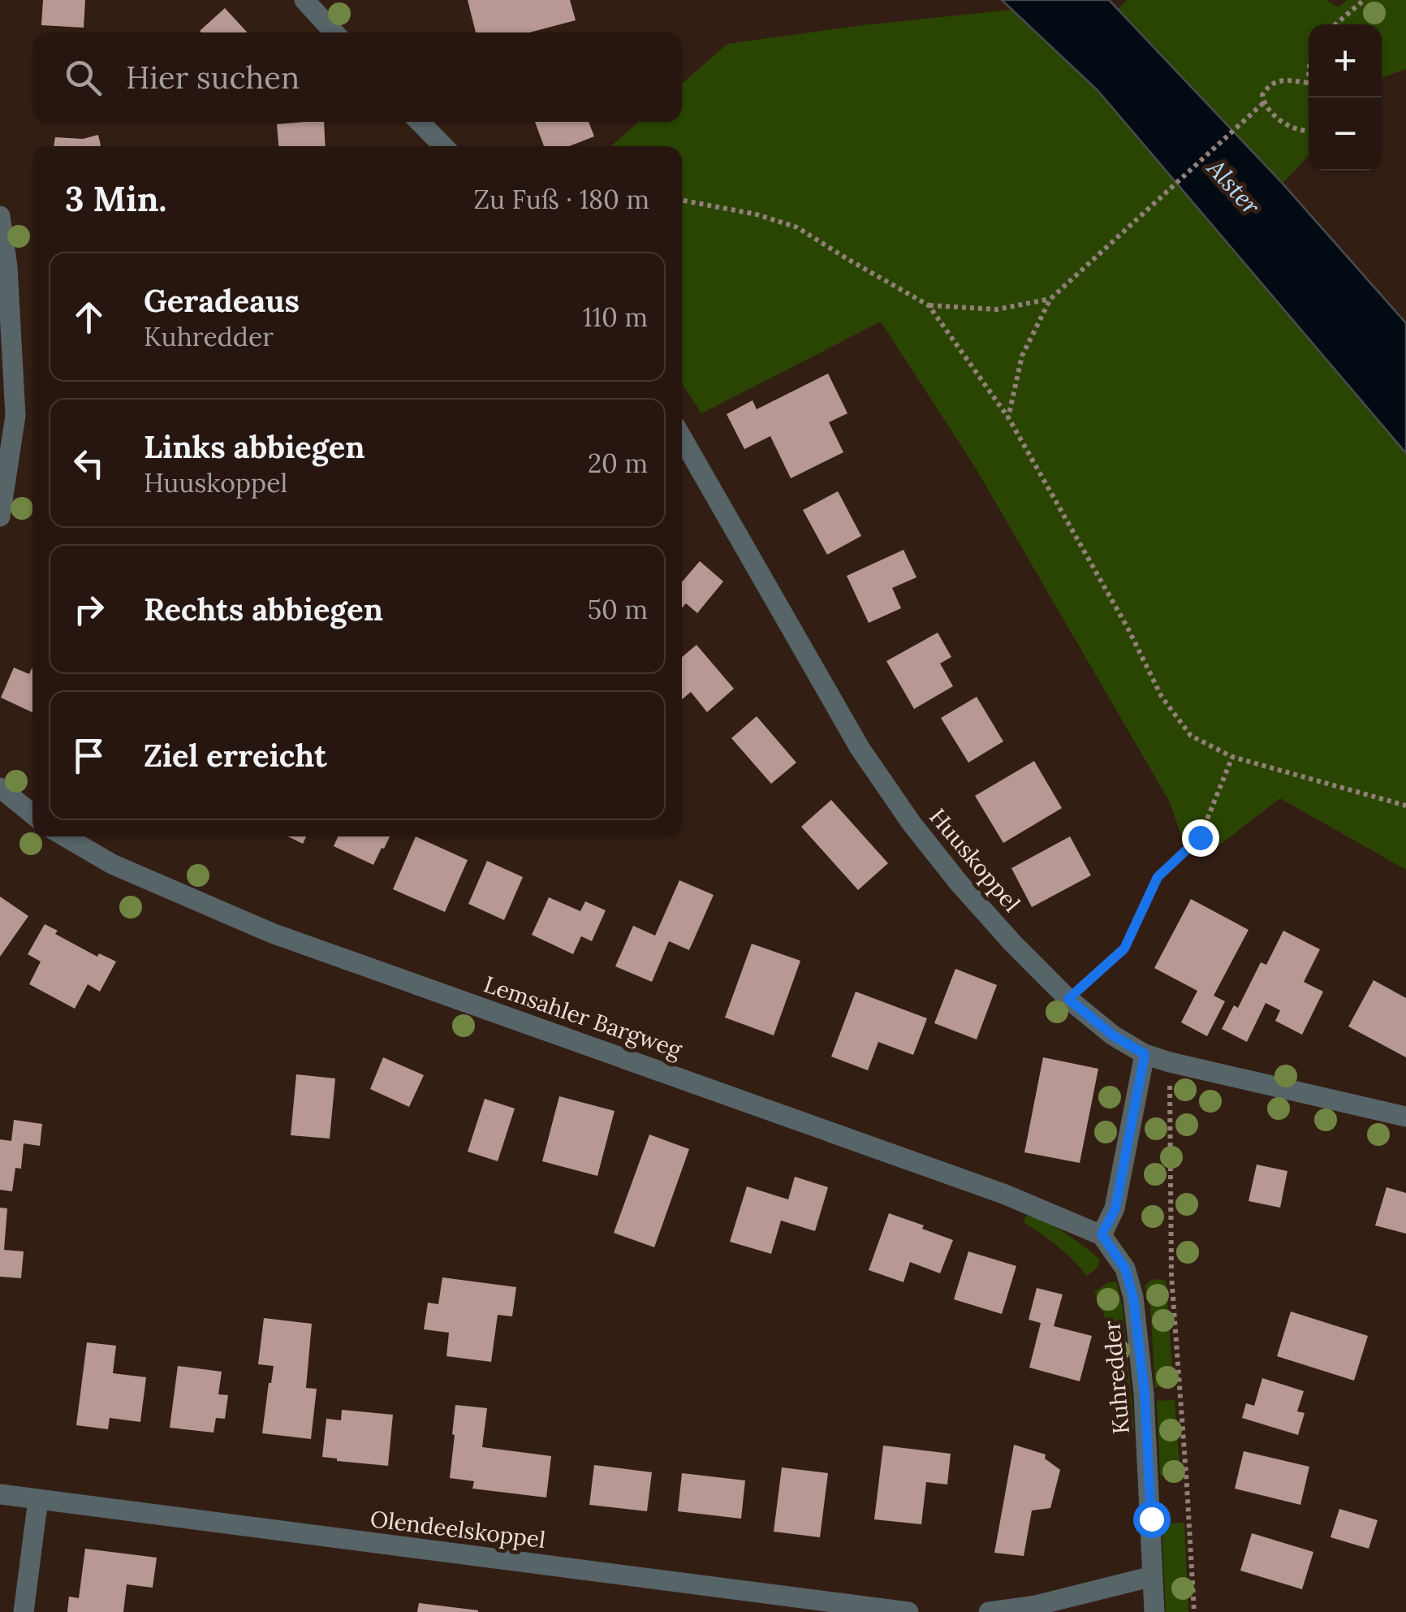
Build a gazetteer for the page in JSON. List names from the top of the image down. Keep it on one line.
{"streets":{"street":["Huuskoppel","Lemsahler Bargweg","Kuhredder","Olendeelskoppel"]},"crossings":[["Lemsahler Bargweg","Kuhredder"]],"water":["Alster"],"page":{"map_buttons":["+","−"],"search":"Hier suchen","heading":["3 Min.","Zu Fuß · 180 m"],"list":[["Geradeaus","Kuhredder","110 m"],["Links abbiegen","Huuskoppel","20 m"],["Rechts abbiegen","50 m"],"Ziel erreicht"]}}
